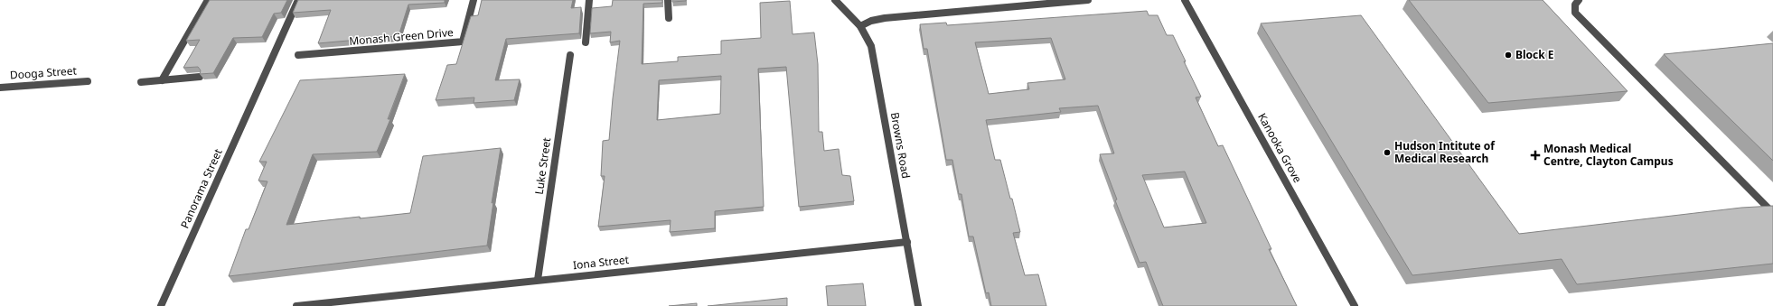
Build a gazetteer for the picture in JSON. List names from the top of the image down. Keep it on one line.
{"streets":{"street":["Monash Green Drive","Dooga Street","Browns Road","Kanooka Grove","Luke Street","Panorama Street","Iona Street"]},"crossings":[["Browns Road","Iona Street"],["Luke Street","Iona Street"]],"places":{"other":["Block E","Hudson Intitute of Medical Research"],"health":["Monash Medical Centre, Clayton Campus"]}}
